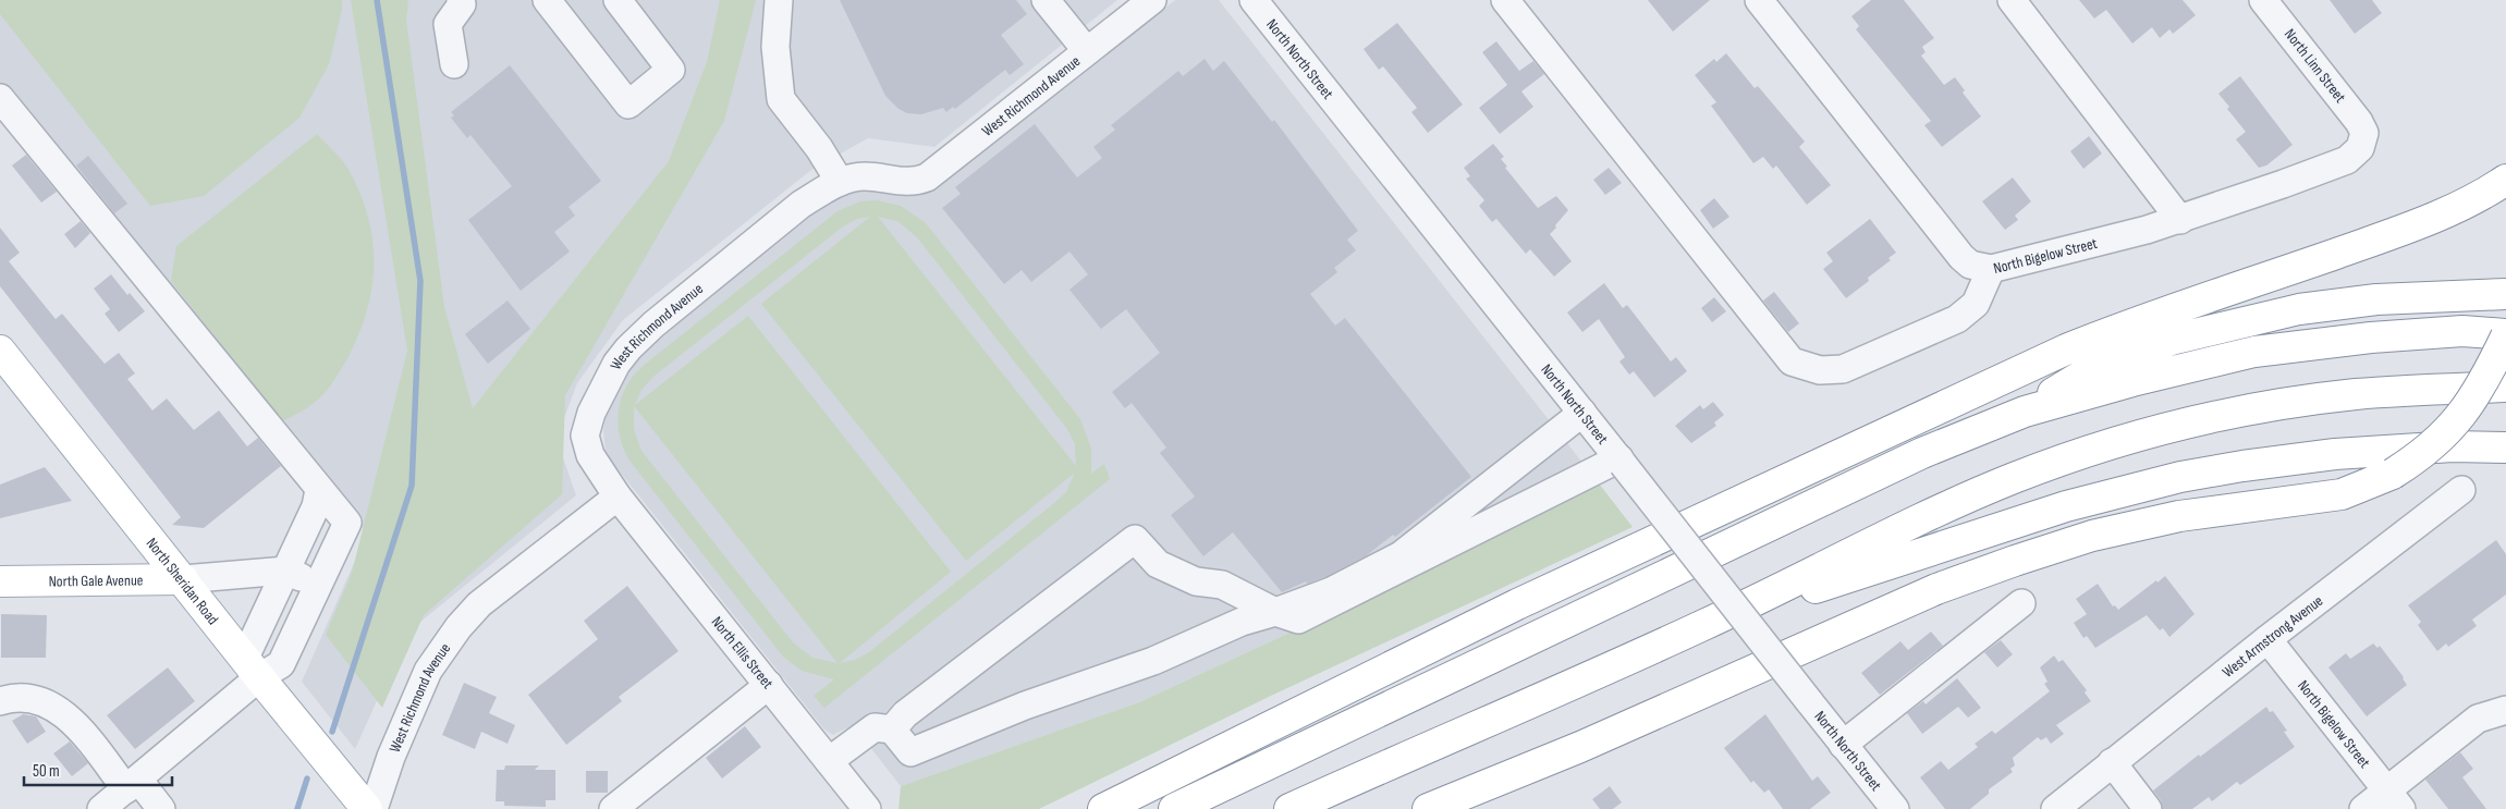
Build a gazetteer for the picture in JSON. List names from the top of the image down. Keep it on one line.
{"streets":{"main road":["North Gale Avenue","North Sheridan Road"],"street":["North North Street","North Linn Street","West Richmond Avenue","North Bigelow Street","West Armstrong Avenue","North Ellis Street"]},"crossings":[["North Linn Street","North Bigelow Street"],["West Richmond Avenue","North Ellis Street"],["North Bigelow Street","West Armstrong Avenue"],["North Gale Avenue","North Sheridan Road"]],"scale_bar":"50 m"}
